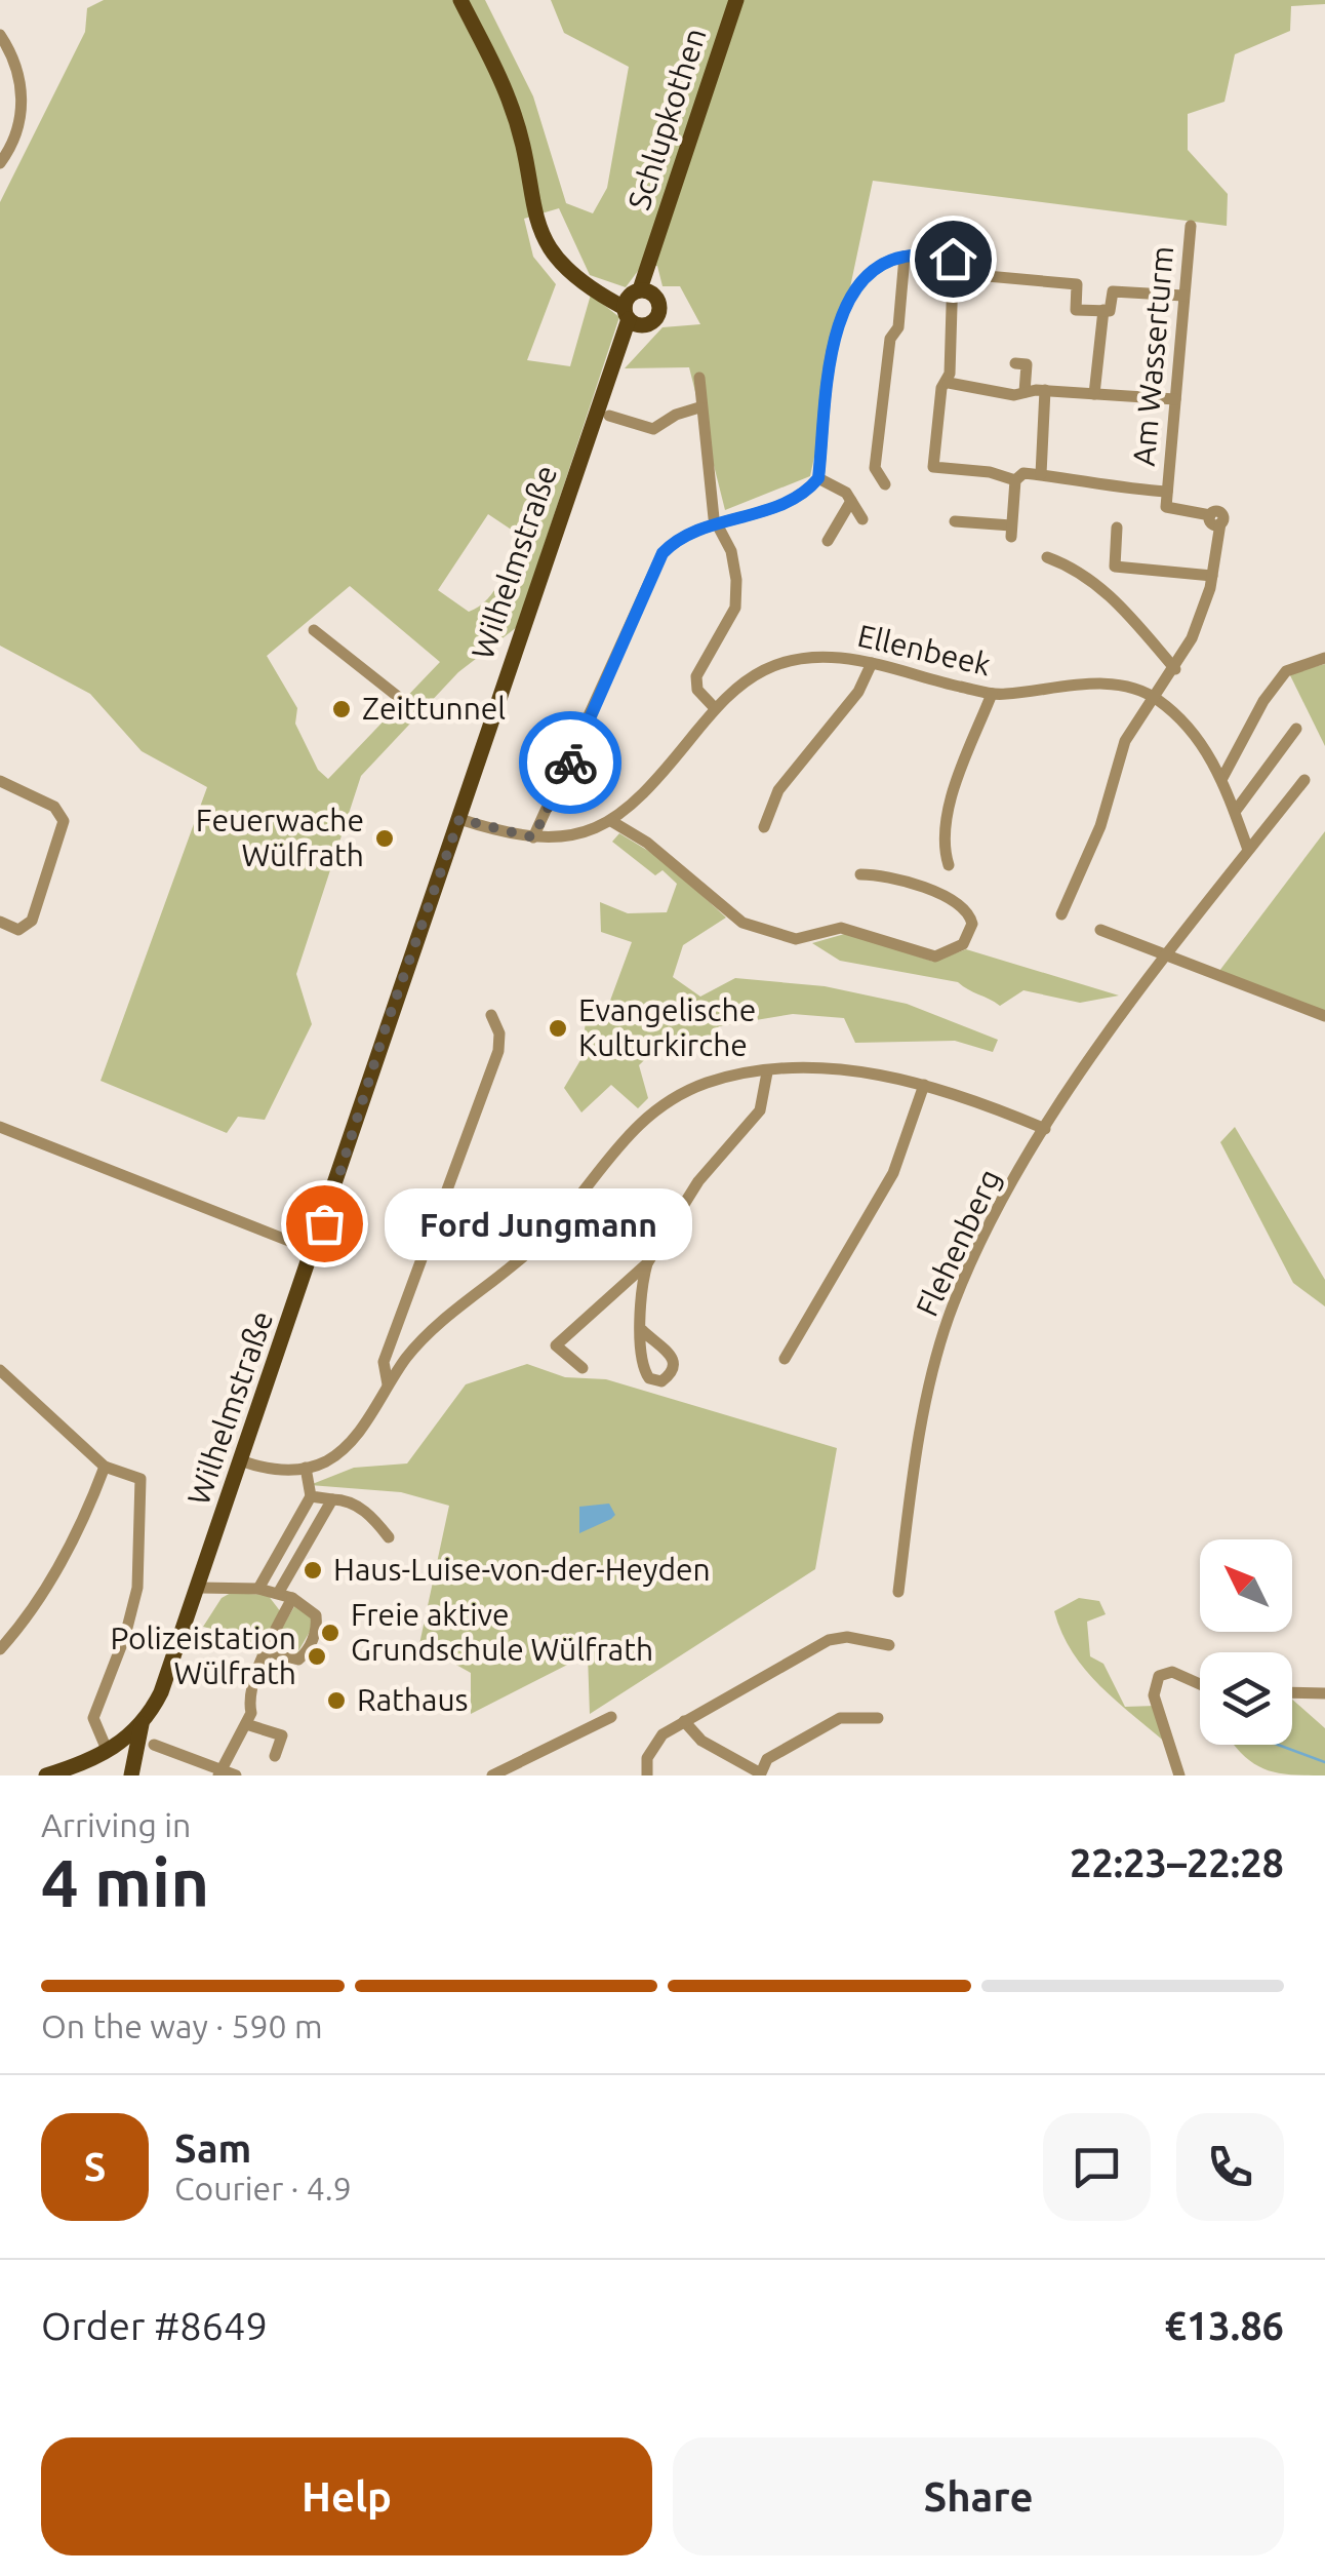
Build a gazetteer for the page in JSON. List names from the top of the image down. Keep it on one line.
{"streets":{"main road":["Schlupkothen","Wilhelmstraße"],"street":["Am Wasserturm","Ellenbeek","Flehenberg"]},"crossings":[["Schlupkothen","Wilhelmstraße"],["Am Wasserturm","Ellenbeek"],["Wilhelmstraße","Ellenbeek"]],"places":["Zeittunnel","Feuerwache Wülfrath","Evangelische Kulturkirche","Ford Jungmann","Haus-Luise-von-der-Heyden","Freie aktive Grundschule Wülfrath","Polizeistation Wülfrath","Rathaus"],"north":"top left","page":{"bubble":"Ford Jungmann","heading":["4 min","Arriving in","22:23–22:28"],"panel":["Sam","Courier · 4.9","Order #8649","€13.86"],"bar":"On the way · 590 m","round":"S","buttons":["Help","Share"]}}
